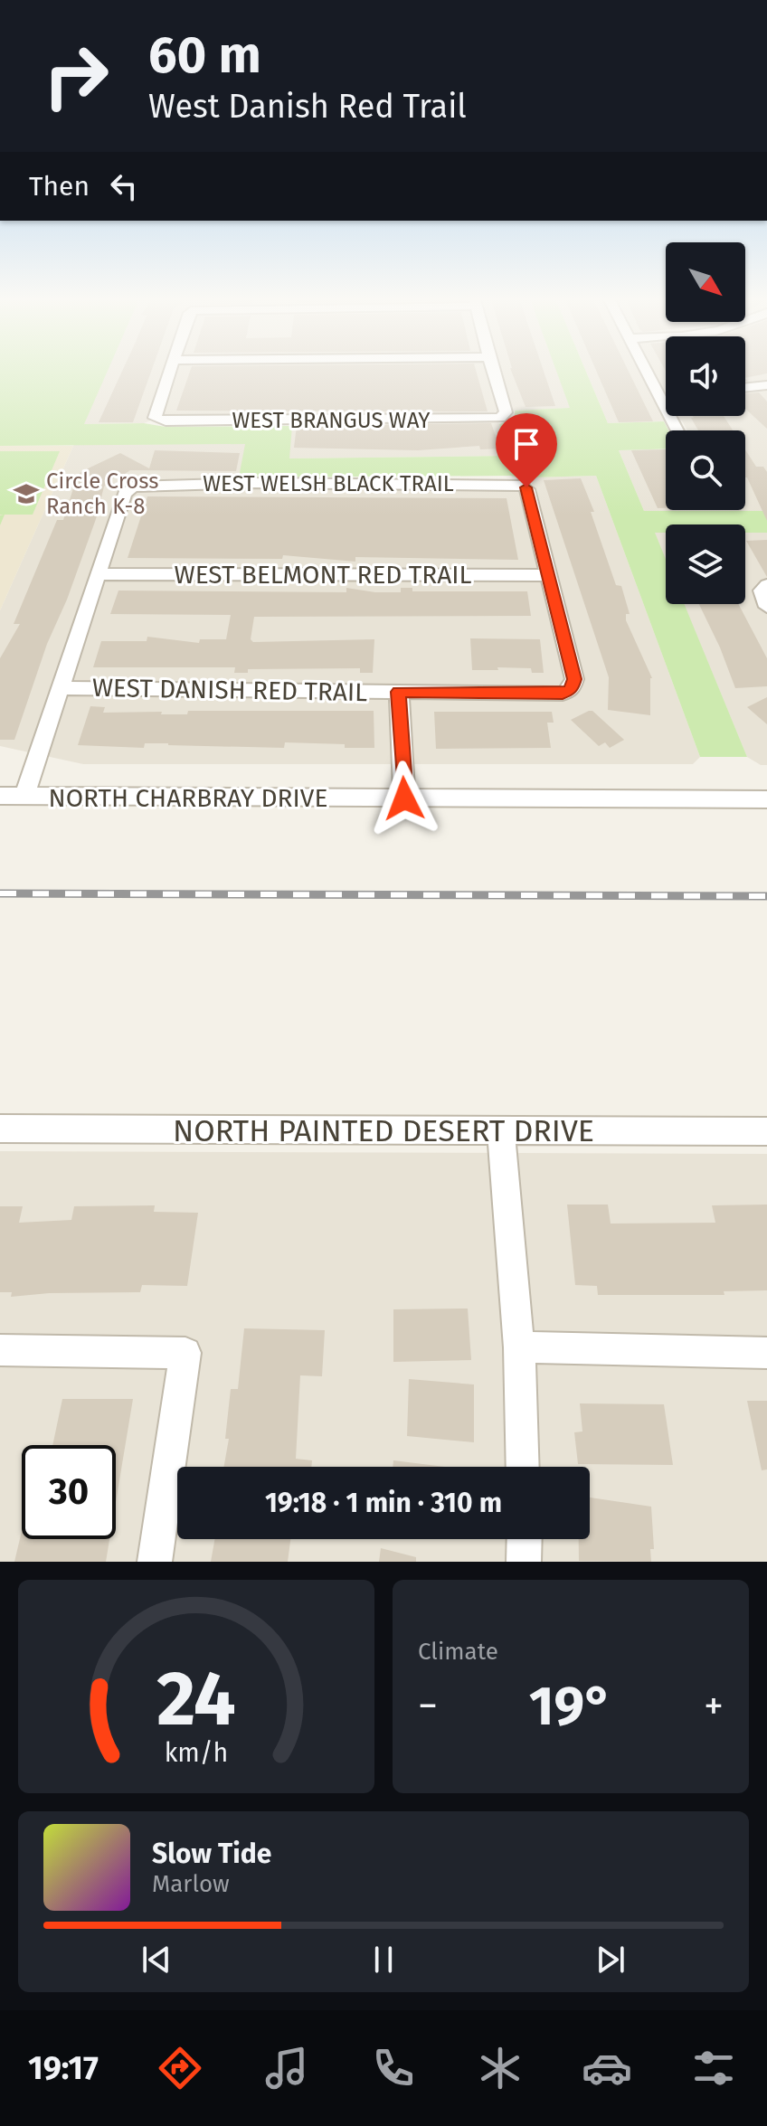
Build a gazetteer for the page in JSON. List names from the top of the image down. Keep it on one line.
{"streets":{"street":["WEST BRANGUS WAY","WEST WELSH BLACK TRAIL","WEST BELMONT RED TRAIL","WEST DANISH RED TRAIL","NORTH CHARBRAY DRIVE","NORTH PAINTED DESERT DRIVE"]},"crossings":[["WEST WELSH BLACK TRAIL","WEST BELMONT RED TRAIL"],["WEST WELSH BLACK TRAIL","WEST DANISH RED TRAIL"],["WEST BELMONT RED TRAIL","WEST DANISH RED TRAIL"]],"places":{"school or university":["Circle Cross Ranch K-8"]},"north":"bottom right","page":{"turn":["60 m","West Danish Red Trail"],"then":"Then","limit":"30","trip":"19:18 · 1 min · 310 m","tile":"Climate","heat":["−","19°","+"],"song":["Slow Tide","Marlow"],"tabs":"19:17","gauge":["24","km/h"]}}
